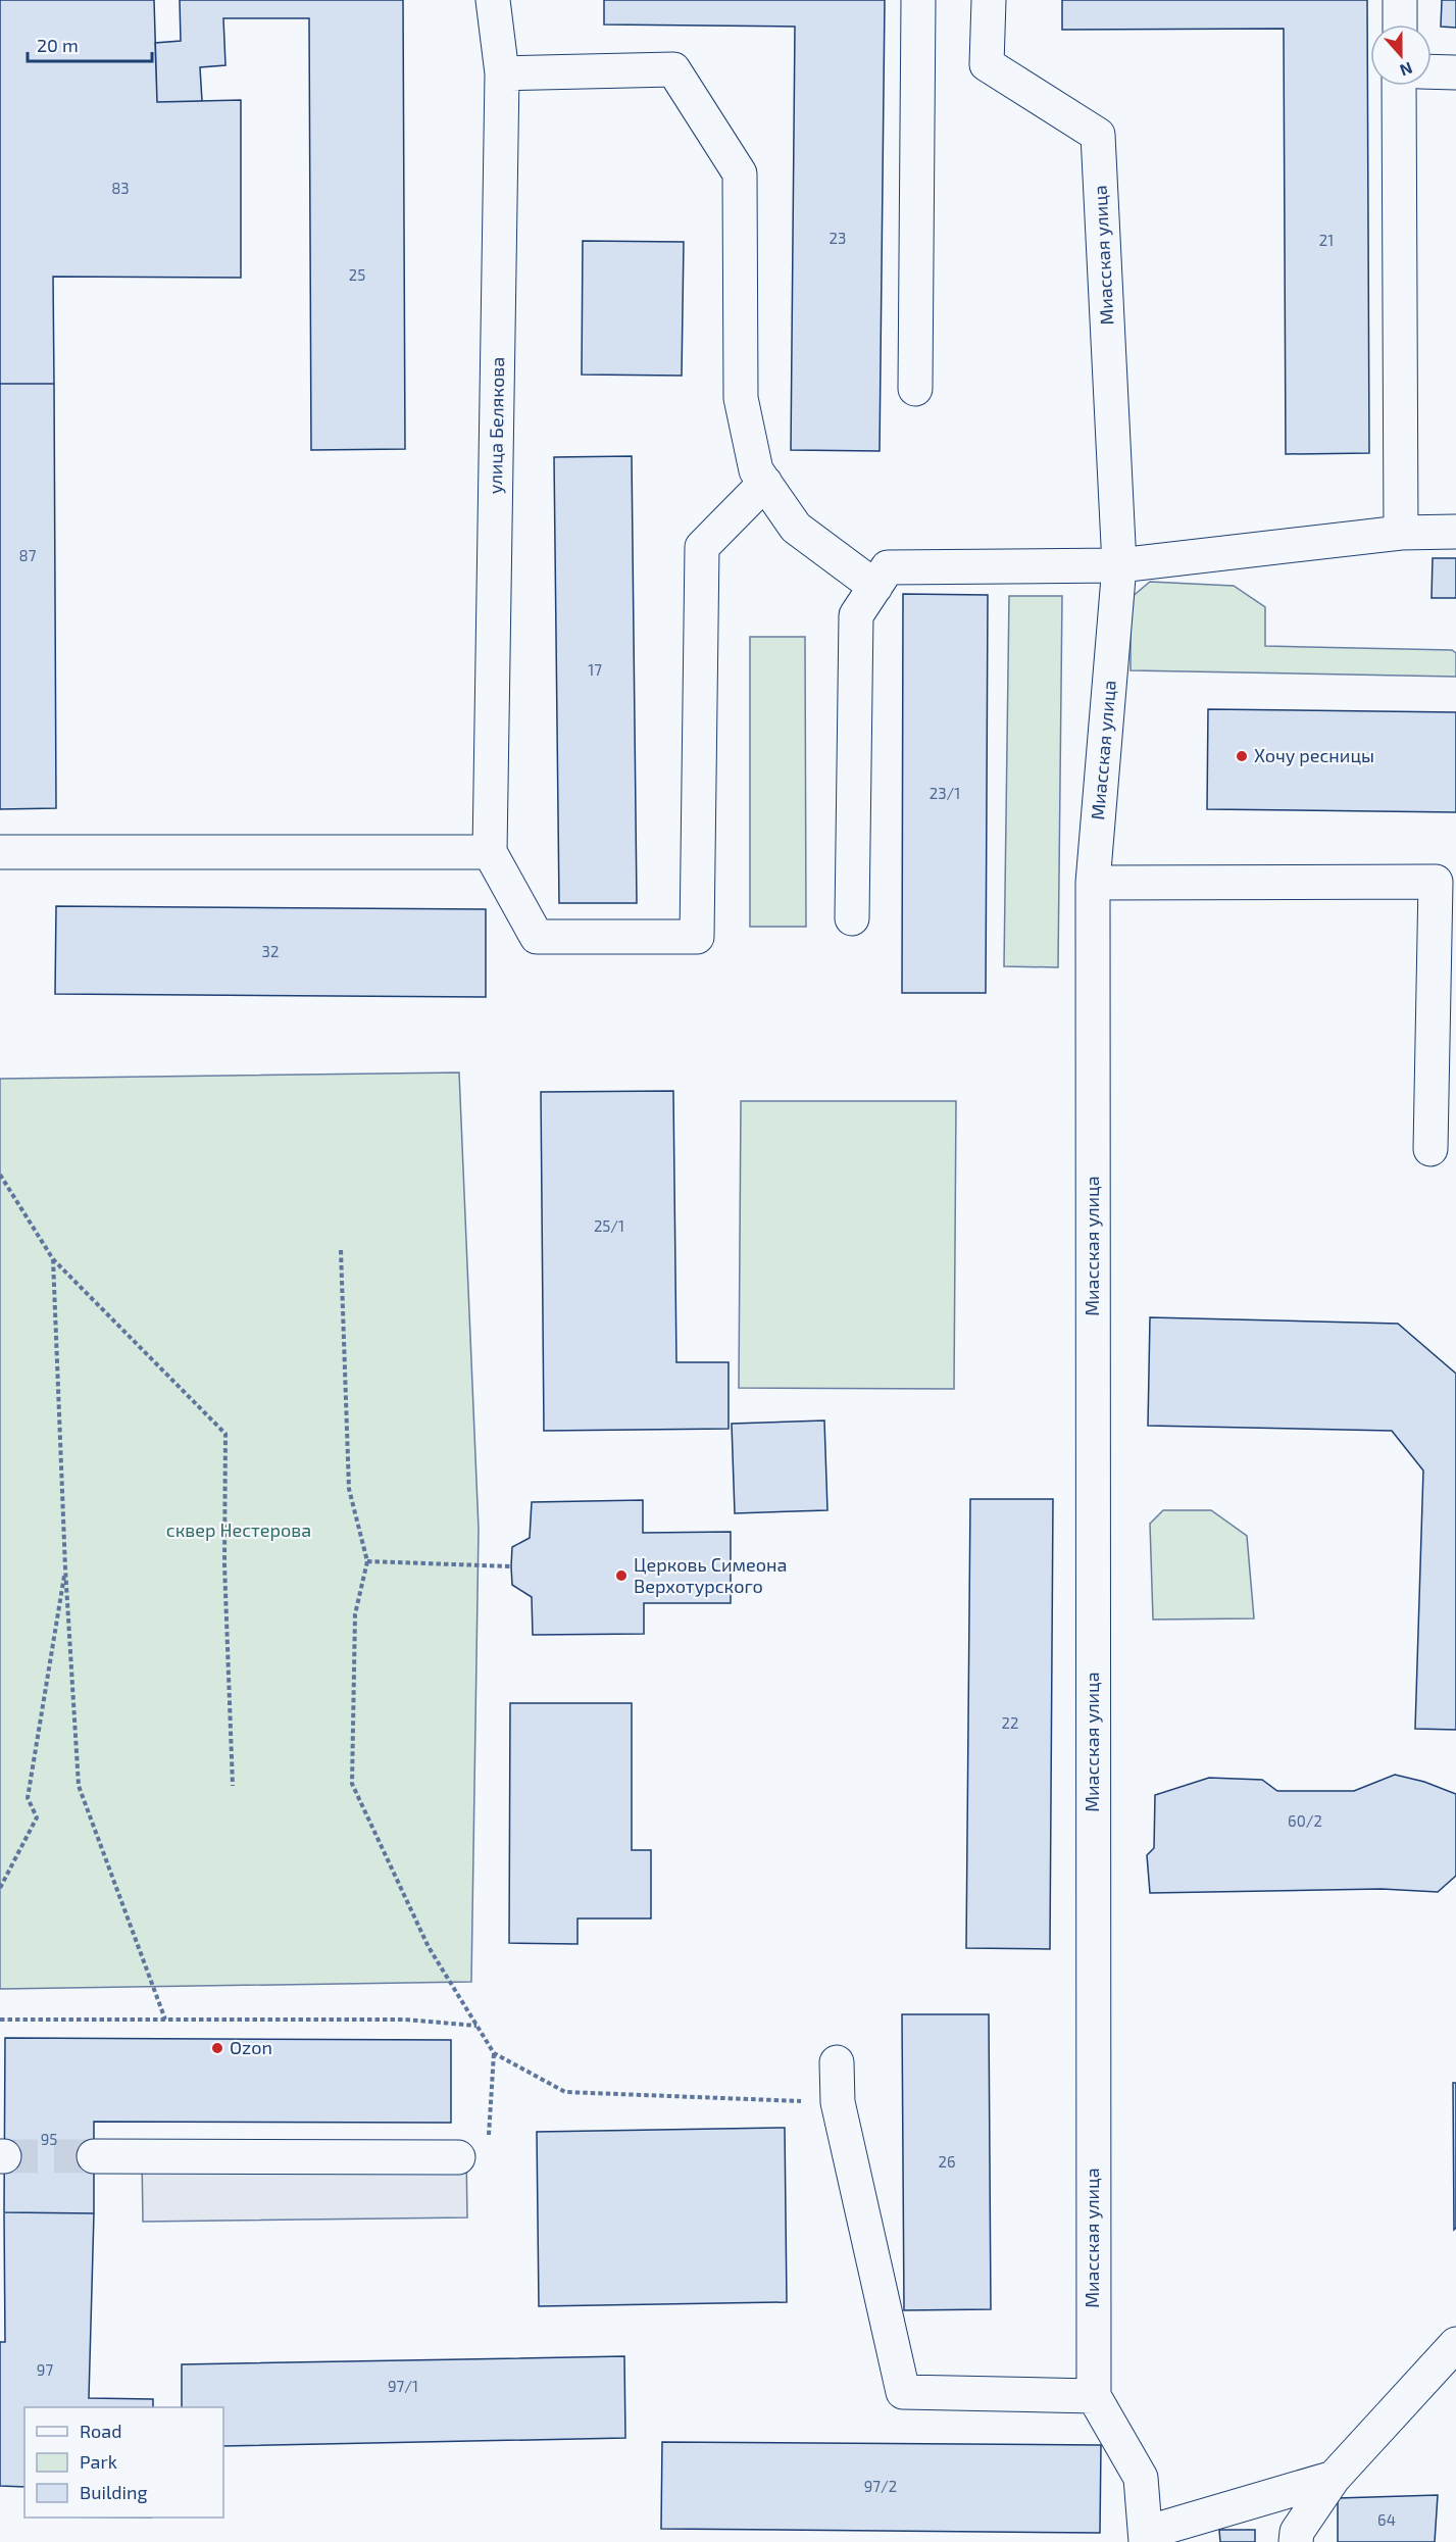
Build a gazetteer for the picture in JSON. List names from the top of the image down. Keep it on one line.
{"streets":{"street":["Миасская улица","улица Белякова"]},"parks":["сквер Нестерова"],"places":["Хочу ресницы","Церковь Симеона Верхотурского","Ozon"],"house_numbers":["83","23","21","25","87","17","23/1","32","25/1","22","60/2","95","26","97","97/1","97/2","64"],"legend":["Road","Park","Building"],"scale_bar":"20 m","north":"bottom"}
